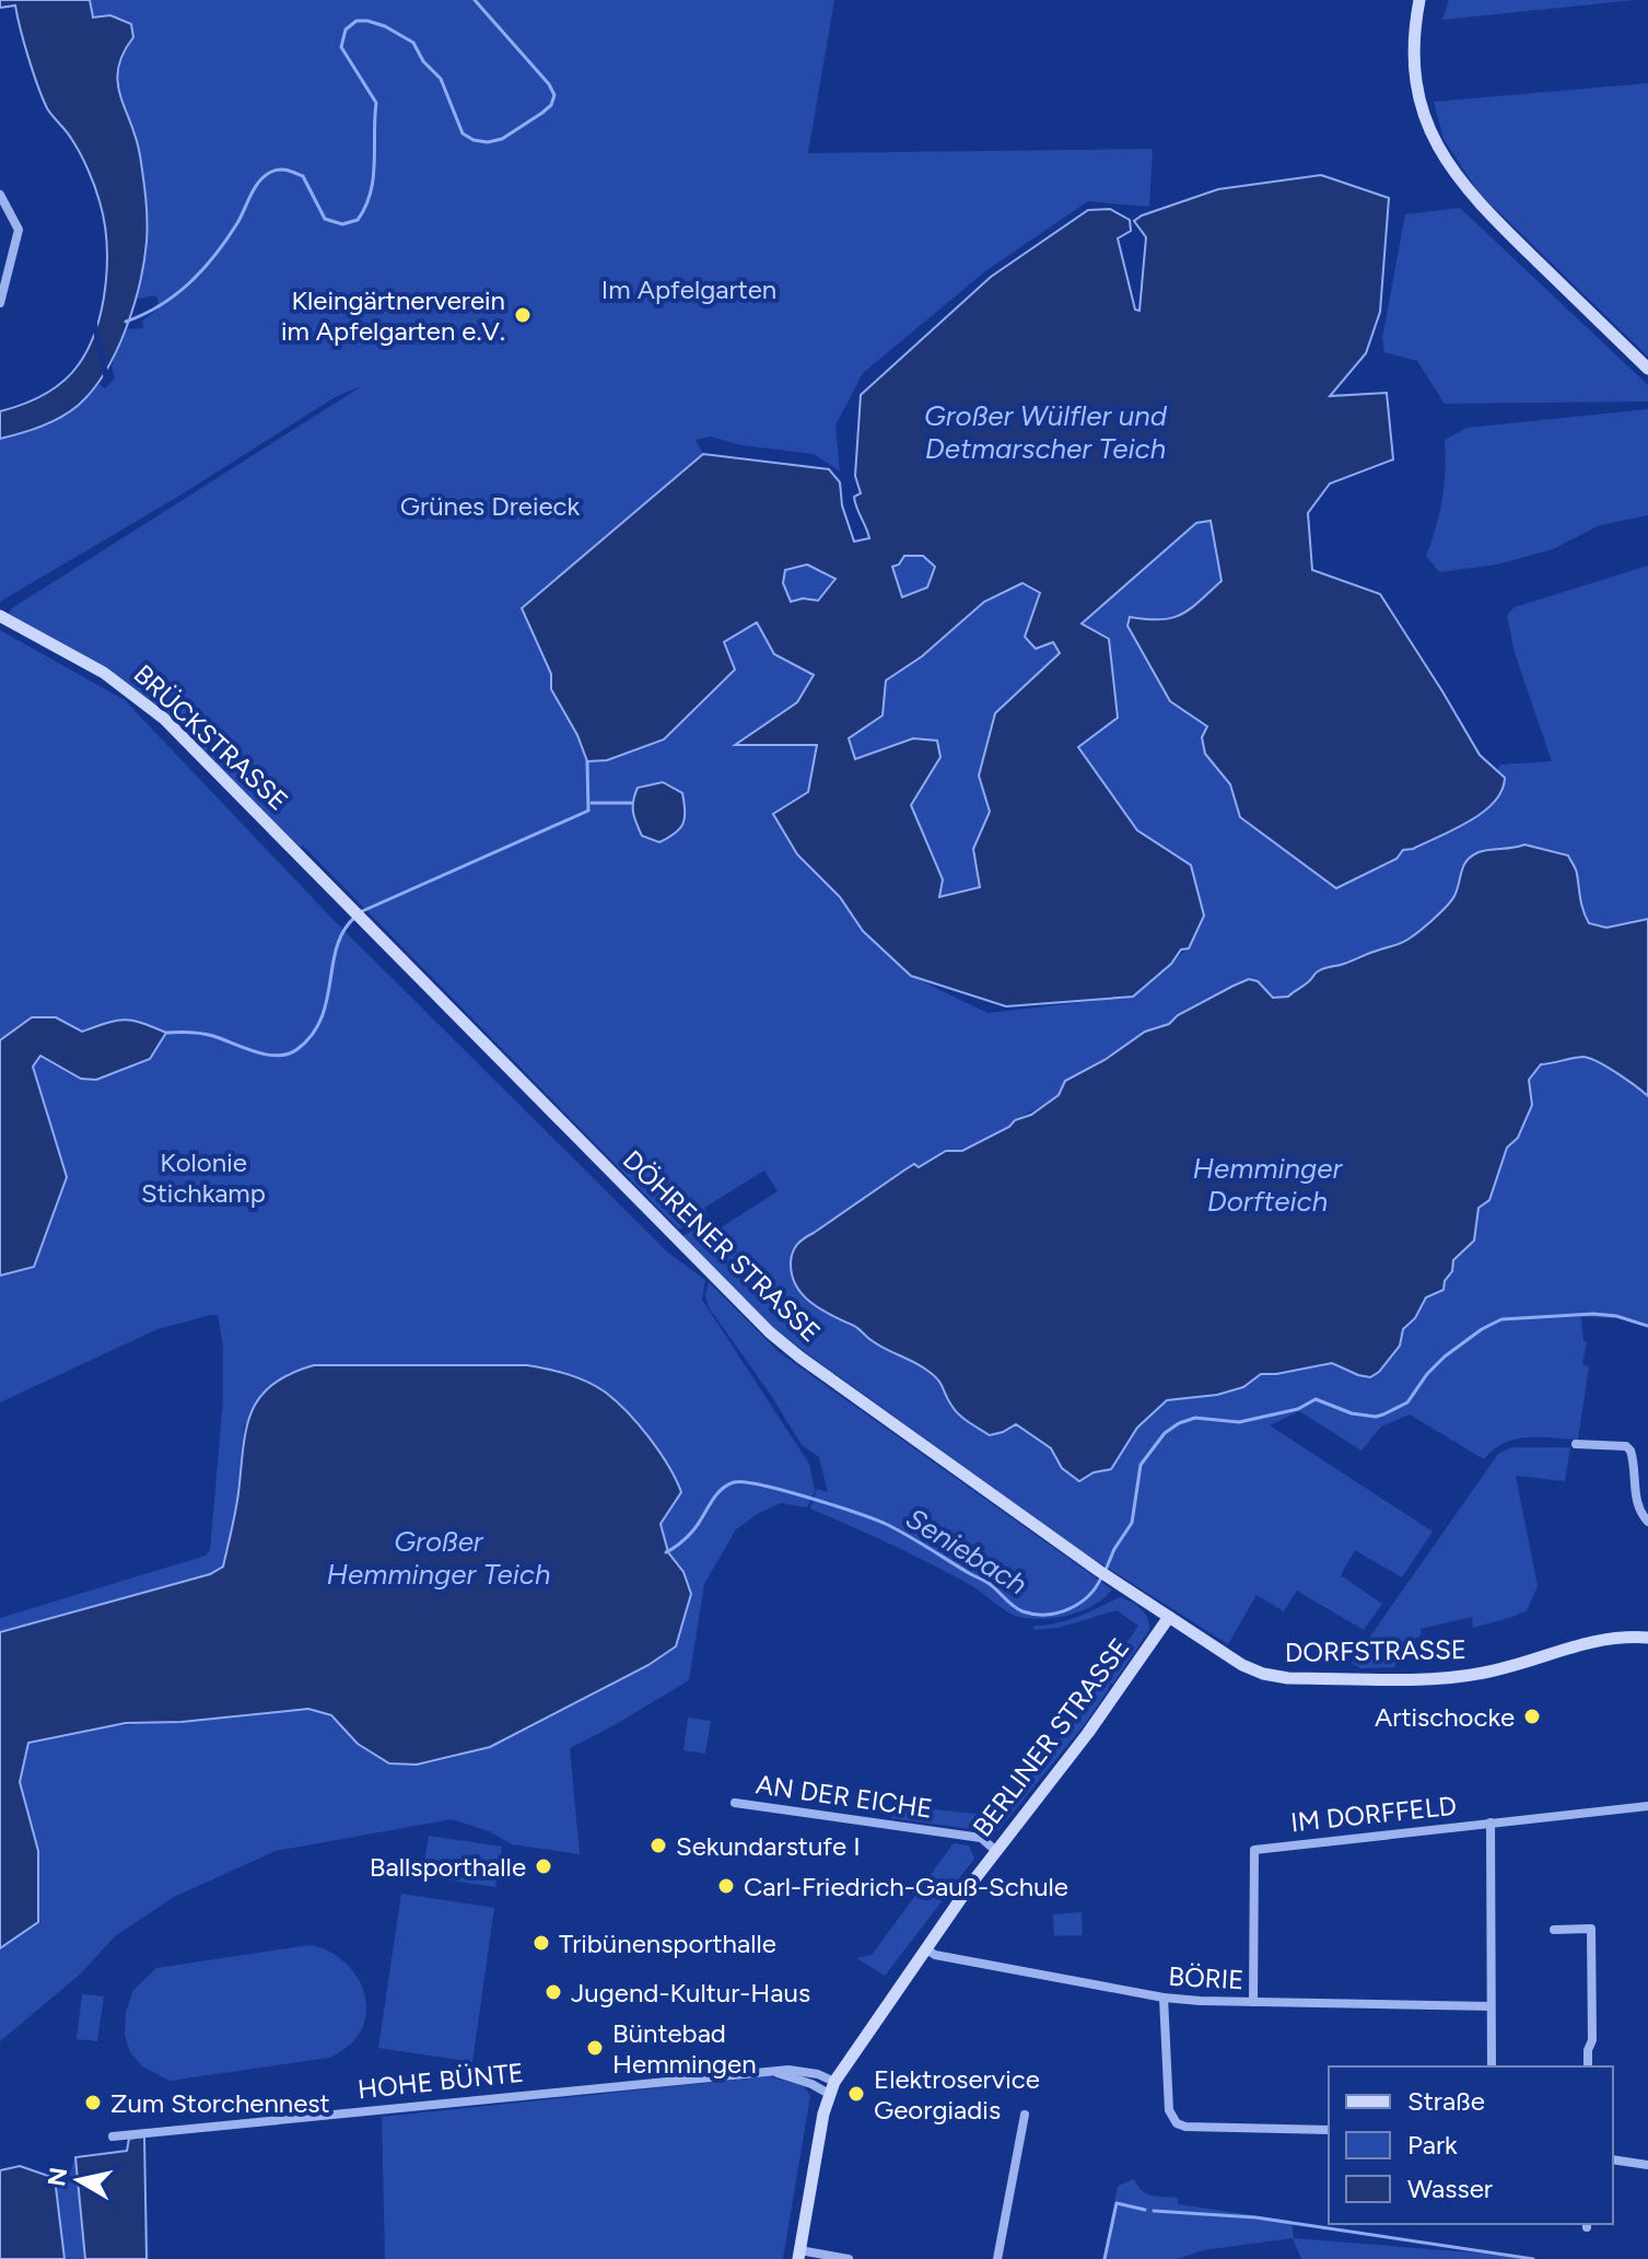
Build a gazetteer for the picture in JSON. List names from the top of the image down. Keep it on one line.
{"streets":{"street":["BRÜCKSTRASSE","DÖHRENER STRASSE","DORFSTRASSE","BERLINER STRASSE","AN DER EICHE","IM DORFFELD","BÖRIE","HOHE BÜNTE"]},"crossings":[["BRÜCKSTRASSE","DÖHRENER STRASSE"],["DÖHRENER STRASSE","DORFSTRASSE"],["DÖHRENER STRASSE","BERLINER STRASSE"],["DORFSTRASSE","BERLINER STRASSE"],["BERLINER STRASSE","AN DER EICHE"],["BERLINER STRASSE","BÖRIE"],["BERLINER STRASSE","HOHE BÜNTE"],["IM DORFFELD","BÖRIE"]],"water":["Großer Wülfler und Detmarscher Teich","Hemminger Dorfteich","Großer Hemminger Teich","Seniebach"],"parks":["Im Apfelgarten","Grünes Dreieck","Kolonie Stichkamp"],"places":["Kleingärtnerverein im Apfelgarten e.V.","Artischocke","Sekundarstufe I","Ballsporthalle","Carl-Friedrich-Gauß-Schule","Tribünensporthalle","Jugend-Kultur-Haus","Büntebad Hemmingen","Elektroservice Georgiadis","Zum Storchennest"],"legend":["Straße","Park","Wasser"],"north":"left"}
